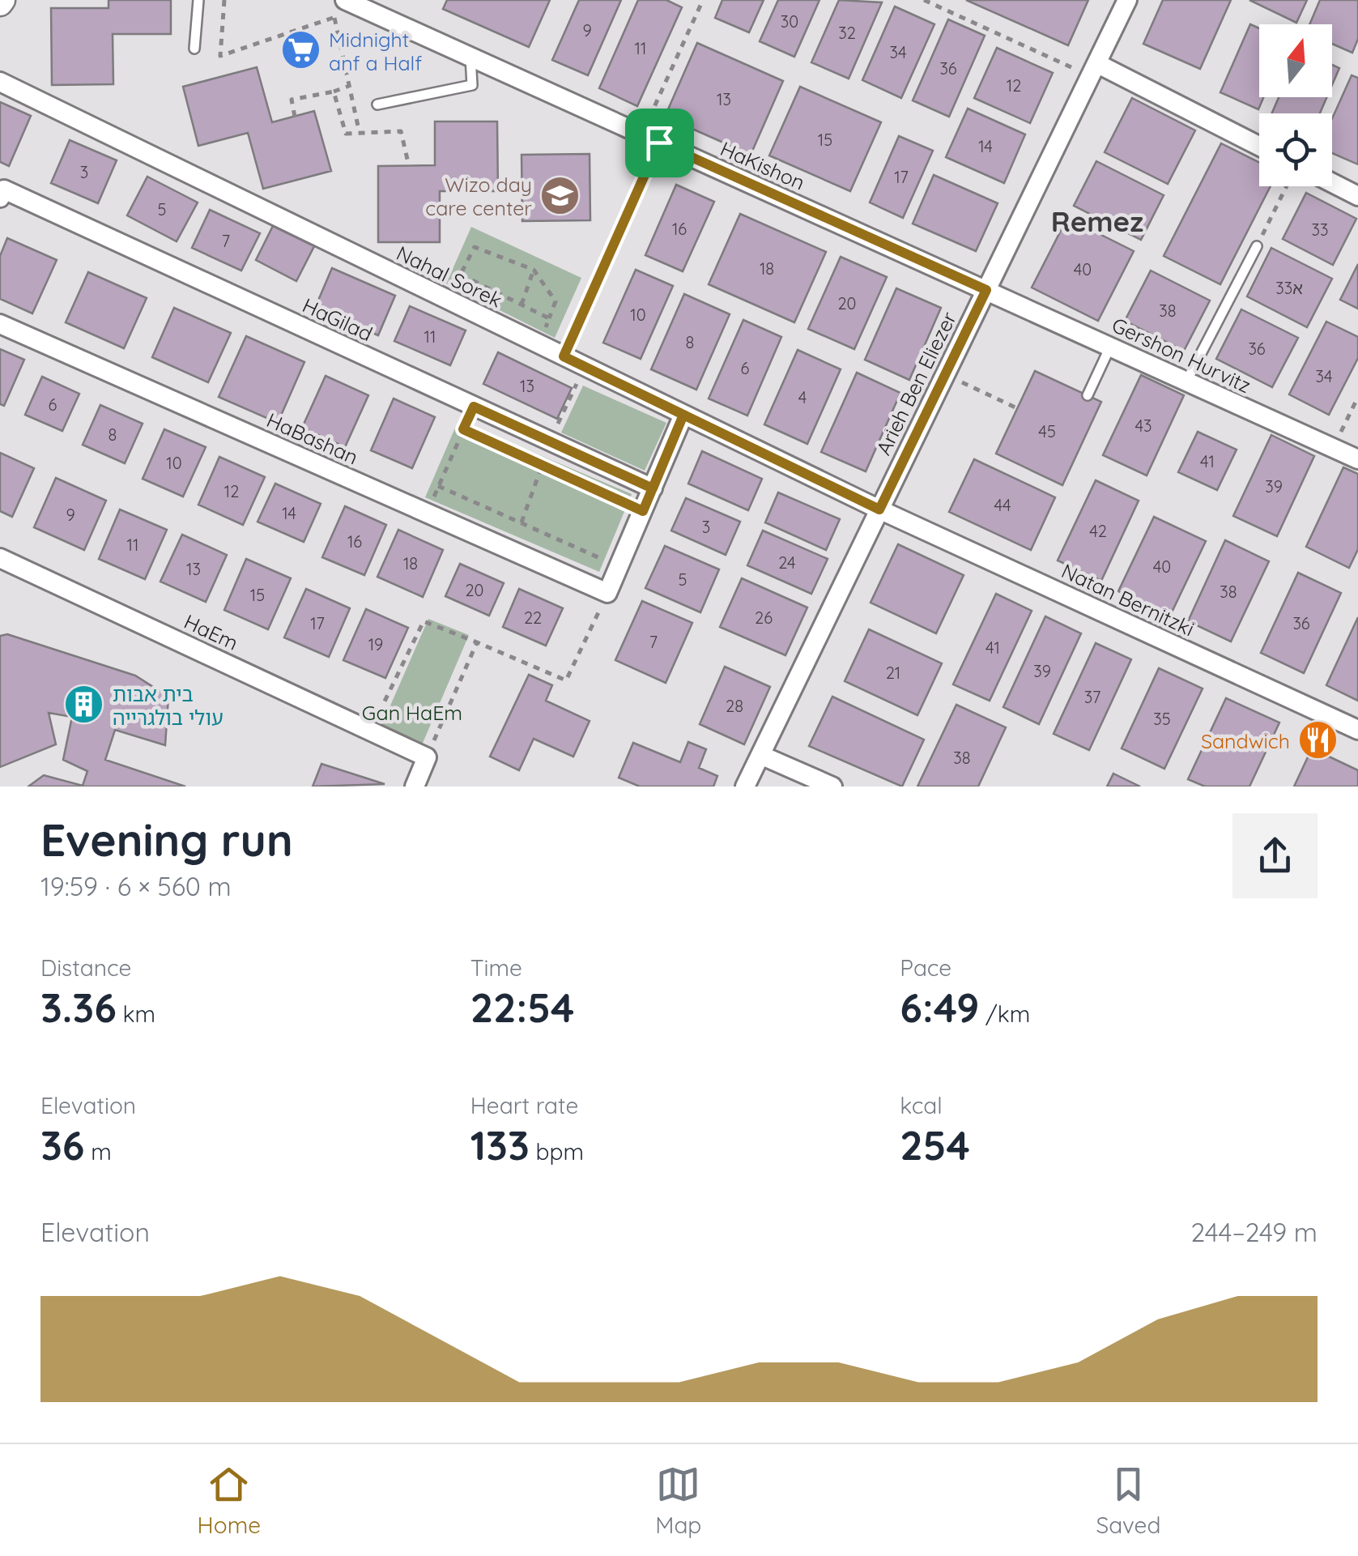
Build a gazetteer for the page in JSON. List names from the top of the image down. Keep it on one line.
{"streets":{"street":["HaKishon","Nahal Sorek","HaGilad","Gershon Hurvitz","Arieh Ben Eliezer","HaBashan","Natan Bernitzki","HaEm"]},"crossings":[["HaKishon","Gershon Hurvitz"],["HaKishon","Arieh Ben Eliezer"],["Nahal Sorek","Arieh Ben Eliezer"],["Nahal Sorek","Natan Bernitzki"],["Gershon Hurvitz","Arieh Ben Eliezer"],["Arieh Ben Eliezer","Natan Bernitzki"]],"districts":["Remez"],"parks":["Gan HaEm"],"places":{"supermarket":["Midnight anf a Half"],"school or university":["Wizo day care center"],"building":["בית אבות עולי בולגרייה"],"restaurant":["Sandwich"]},"house_numbers":["30","9","32","11","34","36","12","13","15","14","3","17","5","16","33","7","18","40","33א","20","38","10","11","8","36","6","34","13","4","6","43","45","8","41","10","39","12","44","14","9","3","42","16","11","24","18","40","13","5","20","38","15","22","26","17","36","7","19","41","39","21","37","28","35","38"],"north":"top","page":{"heading":["Evening run","19:59 · 6 × 560 m"],"stats":[["Distance","3.36 km"],["Time","22:54"],["Pace","6:49 /km"],["Elevation","36 m"],["Heart rate","133 bpm"],["kcal","254"]],"chart":["Elevation","244–249 m"],"tabs":["Home","Map","Saved"]}}
